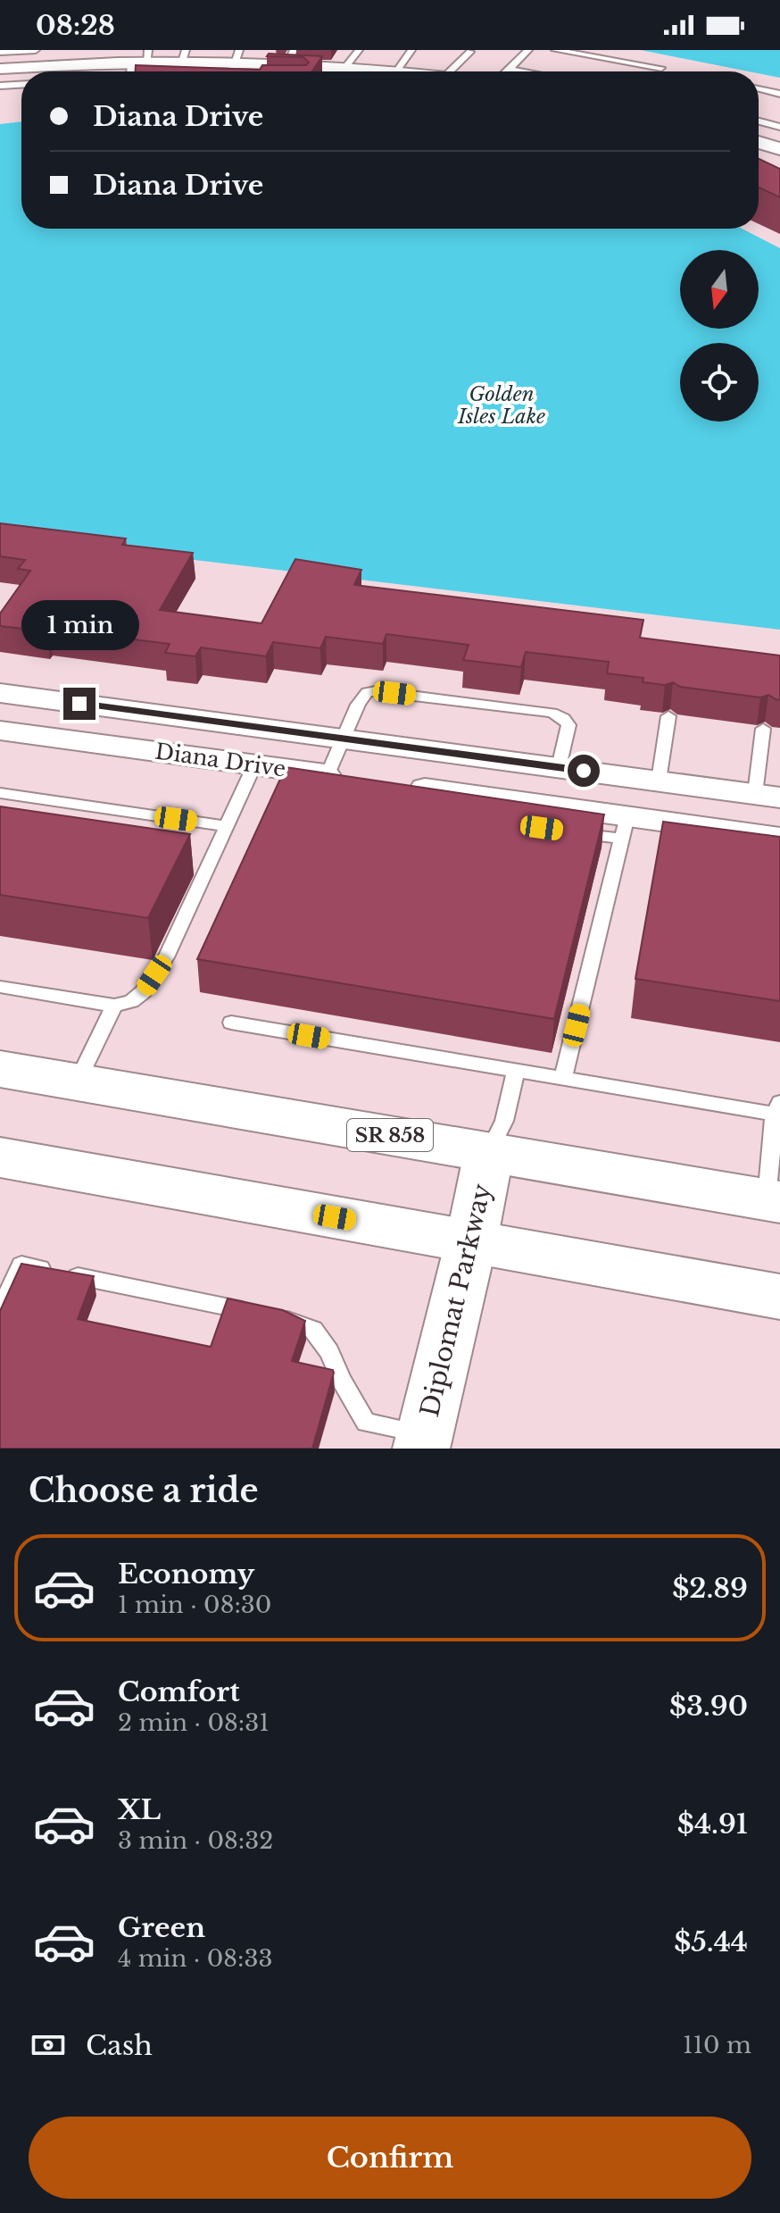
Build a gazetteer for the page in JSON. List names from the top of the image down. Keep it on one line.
{"streets":{"main road":["SR 858","Diplomat Parkway"],"street":["Diana Drive"]},"crossings":[["SR 858","Diplomat Parkway"]],"water":["Golden Isles Lake"],"north":"bottom","page":{"status":"08:28","banner":["Diana Drive","Diana Drive"],"bubble":"1 min","heading":"Choose a ride","list":[{"name":"Economy","note":"1 min · 08:30","value":"$2.89"},{"name":"Comfort","note":"2 min · 08:31","value":"$3.90"},{"name":"XL","note":"3 min · 08:32","value":"$4.91"},{"name":"Green","note":"4 min · 08:33","value":"$5.44"}],"pay":["Cash","110 m"],"buttons":"Confirm"}}
